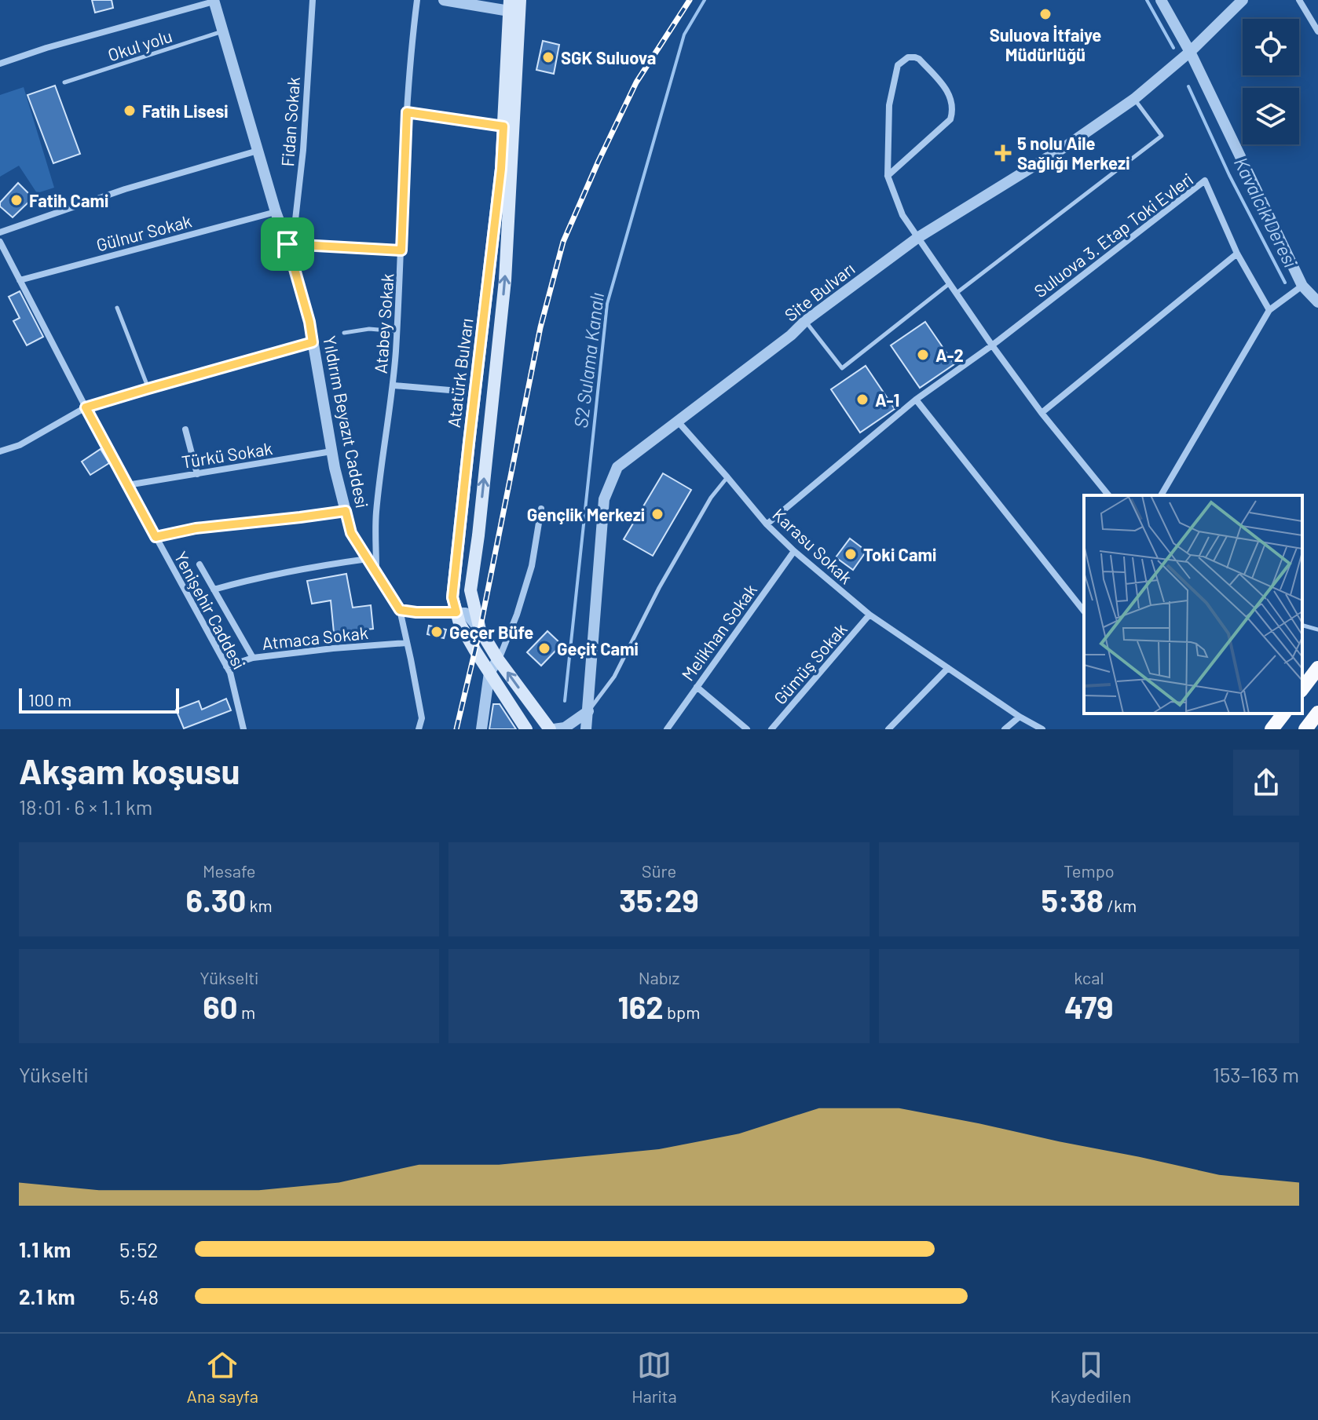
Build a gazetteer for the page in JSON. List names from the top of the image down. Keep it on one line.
{"streets":{"main road":["Atatürk Bulvarı"],"street":["Fidan Sokak","Gülnur Sokak","Suluova 3. Etap Toki Evleri","Site Bulvarı","Atabey Sokak","Yıldırım Beyazıt Caddesi","Türkü Sokak","Karasu Sokak","Yenişehir Caddesi","Melikhan Sokak","Atmaca Sokak","Gümüş Sokak"],"lane":["Okul yolu"]},"crossings":[["Okul yolu","Yıldırım Beyazıt Caddesi"],["Fidan Sokak","Yıldırım Beyazıt Caddesi"],["Gülnur Sokak","Yıldırım Beyazıt Caddesi"],["Gülnur Sokak","Yenişehir Caddesi"],["Suluova 3. Etap Toki Evleri","Karasu Sokak"],["Site Bulvarı","Karasu Sokak"],["Atabey Sokak","Yıldırım Beyazıt Caddesi"],["Yıldırım Beyazıt Caddesi","Türkü Sokak"],["Türkü Sokak","Yenişehir Caddesi"],["Karasu Sokak","Melikhan Sokak"],["Karasu Sokak","Gümüş Sokak"],["Yenişehir Caddesi","Atmaca Sokak"]],"water":["Kavalcık Deresi","S2 Sulama Kanalı"],"places":{"other":["Suluova İtfaiye Müdürlüğü","SGK Suluova","Fatih Lisesi","Fatih Cami","A-2","A-1","Gençlik Merkezi","Toki Cami","Geçer Büfe","Geçit Cami"],"health":["5 nolu Aile Sağlığı Merkezi"]},"scale_bar":"100 m","page":{"scale":"100 m","heading":["Akşam koşusu","18:01 · 6 × 1.1 km"],"stats":[["Mesafe","6.30 km"],["Süre","35:29"],["Tempo","5:38 /km"],["Yükselti","60 m"],["Nabız","162 bpm"],["kcal","479"]],"chart":["Yükselti","153–163 m"],"list":[{"name":"1.1 km","note":"5:52"},{"name":"2.1 km","note":"5:48"}],"tabs":["Ana sayfa","Harita","Kaydedilen"]}}
